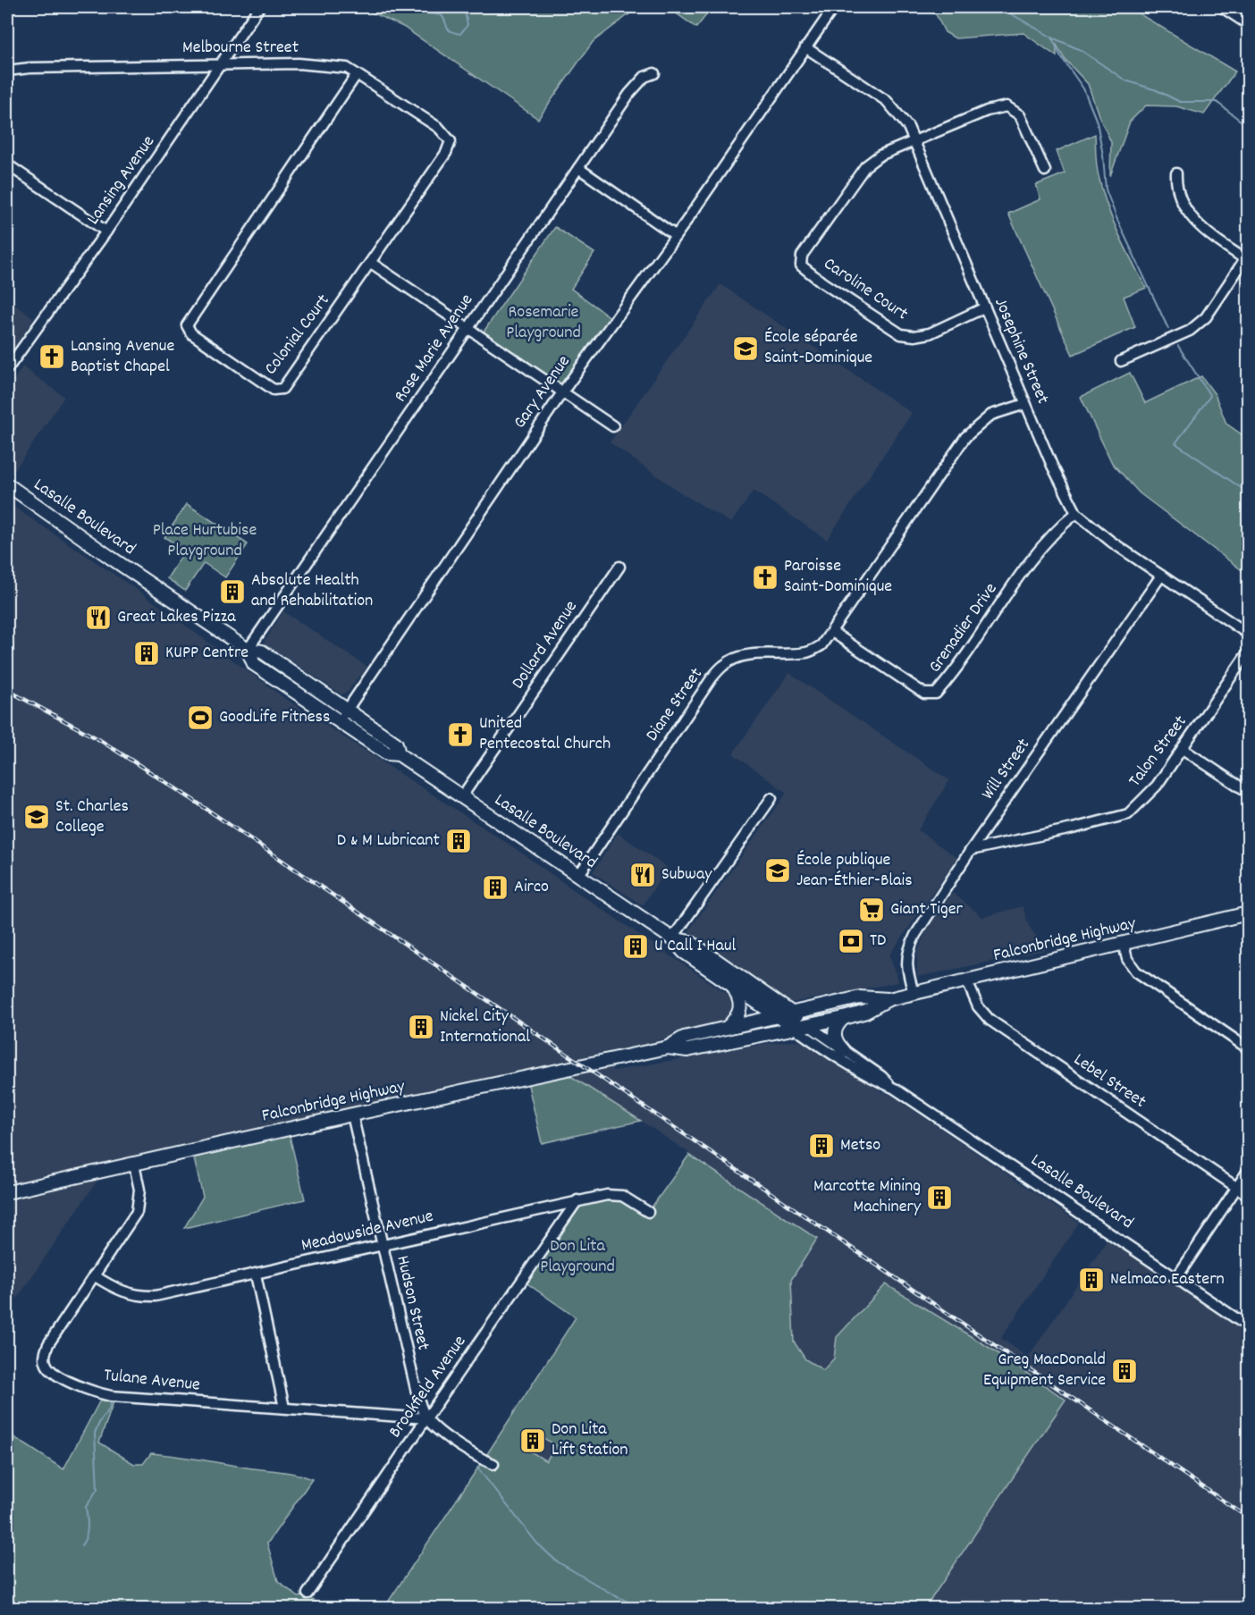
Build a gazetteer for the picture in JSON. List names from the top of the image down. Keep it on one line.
{"streets":{"main road":["Lasalle Boulevard","Falconbridge Highway"],"street":["Melbourne Street","Lansing Avenue","Caroline Court","Colonial Court","Rose Marie Avenue","Josephine Street","Gary Avenue","Grenadier Drive","Dollard Avenue","Diane Street","Talon Street","Will Street","Lebel Street","Meadowside Avenue","Hudson Street","Tulane Avenue","Brookfield Avenue"]},"crossings":[["Melbourne Street","Lansing Avenue"],["Melbourne Street","Colonial Court"],["Caroline Court","Josephine Street"],["Rose Marie Avenue","Lasalle Boulevard"],["Josephine Street","Gary Avenue"],["Josephine Street","Grenadier Drive"],["Josephine Street","Diane Street"],["Josephine Street","Will Street"],["Gary Avenue","Lasalle Boulevard"],["Lasalle Boulevard","Dollard Avenue"],["Lasalle Boulevard","Diane Street"],["Lasalle Boulevard","Falconbridge Highway"],["Grenadier Drive","Diane Street"],["Talon Street","Will Street"],["Will Street","Falconbridge Highway"],["Falconbridge Highway","Lebel Street"],["Falconbridge Highway","Hudson Street"],["Falconbridge Highway","Tulane Avenue"],["Meadowside Avenue","Hudson Street"],["Meadowside Avenue","Tulane Avenue"],["Meadowside Avenue","Brookfield Avenue"],["Hudson Street","Tulane Avenue"],["Hudson Street","Brookfield Avenue"],["Tulane Avenue","Brookfield Avenue"]],"parks":["Rosemarie Playground","Place Hurtubise Playground","Don Lita Playground"],"places":{"school or university":["École séparée Saint-Dominique","St. Charles College","École publique Jean-Éthier-Blais"],"church":["Lansing Avenue Baptist Chapel","Paroisse Saint-Dominique","United Pentecostal Church"],"building":["Absolute Health and Rehabilitation","KUPP Centre","D & M Lubricant","Airco","U Call I Haul","Nickel City International","Metso","Marcotte Mining Machinery","Nelmaco Eastern","Greg MacDonald Equipment Service","Don Lita Lift Station"],"restaurant":["Great Lakes Pizza","Subway"],"sports":["GoodLife Fitness"],"supermarket":["Giant Tiger"],"bank":["TD"]}}
